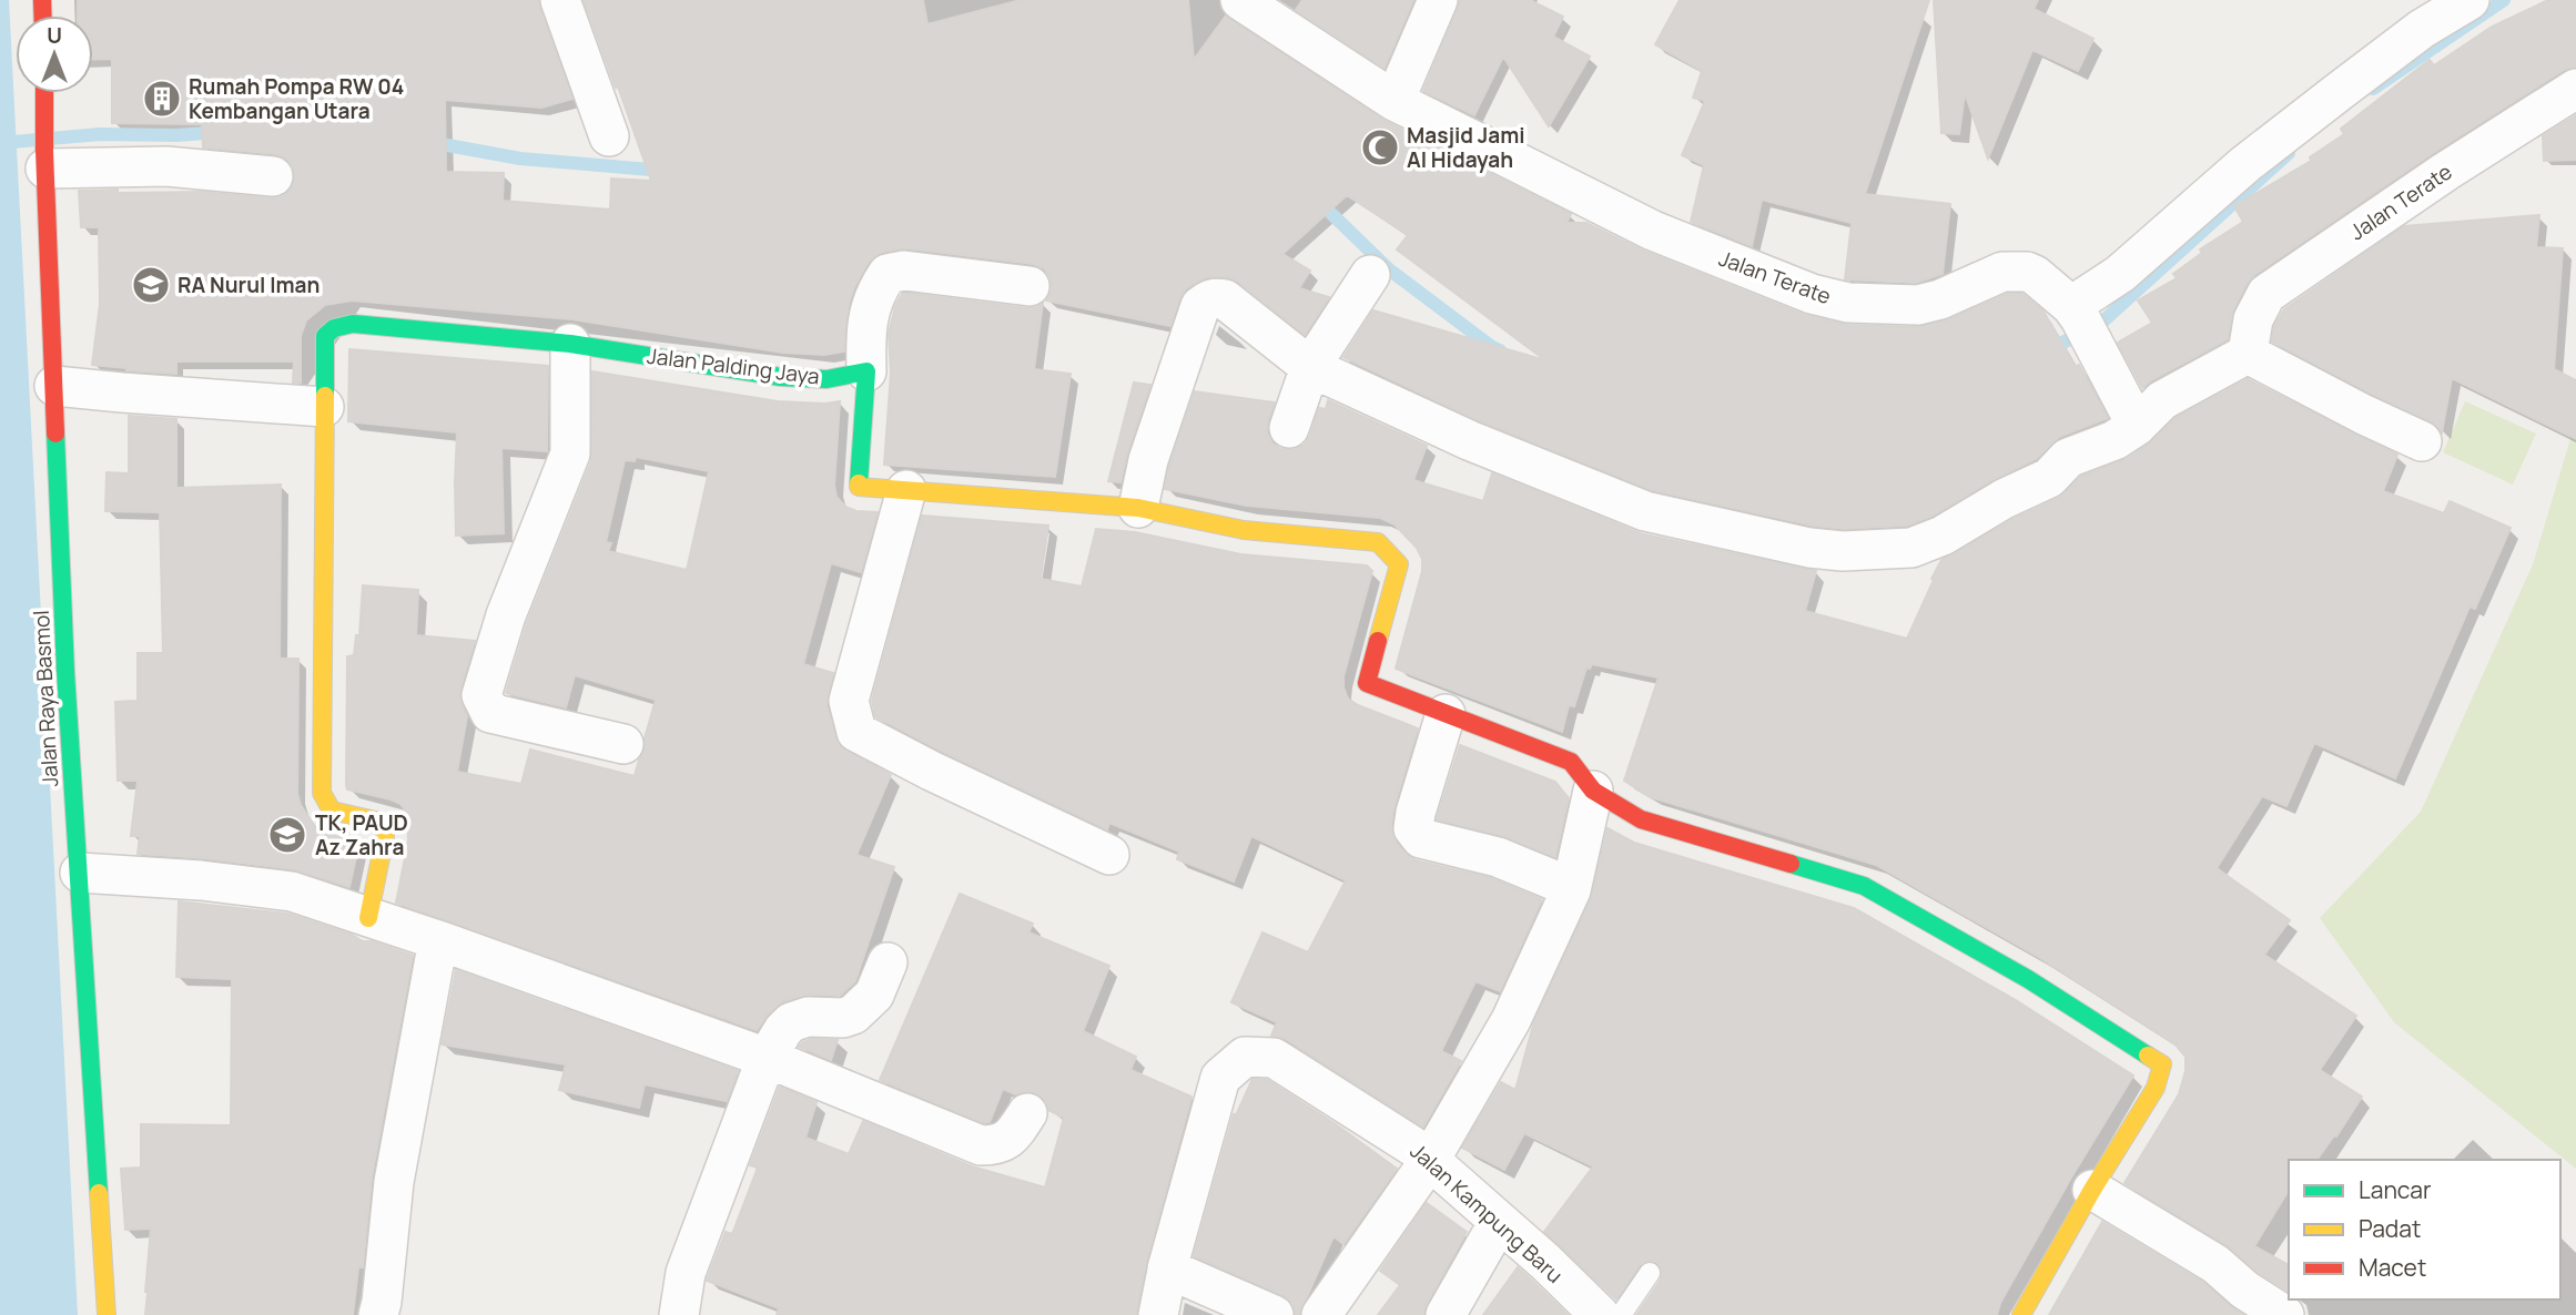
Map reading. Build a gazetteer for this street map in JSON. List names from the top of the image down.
{
  "streets": {
    "street": [
      "Jalan Terate",
      "Jalan Palding Jaya",
      "Jalan Raya Basmol",
      "Jalan Kampung Baru"
    ]
  },
  "places": {
    "building": ["Rumah Pompa RW 04 Kembangan Utara"],
    "mosque": ["Masjid Jami Al Hidayah"],
    "school or university": ["RA Nurul Iman", "TK, PAUD Az Zahra"]
  },
  "legend": ["Lancar", "Padat", "Macet"],
  "north": "top"
}
